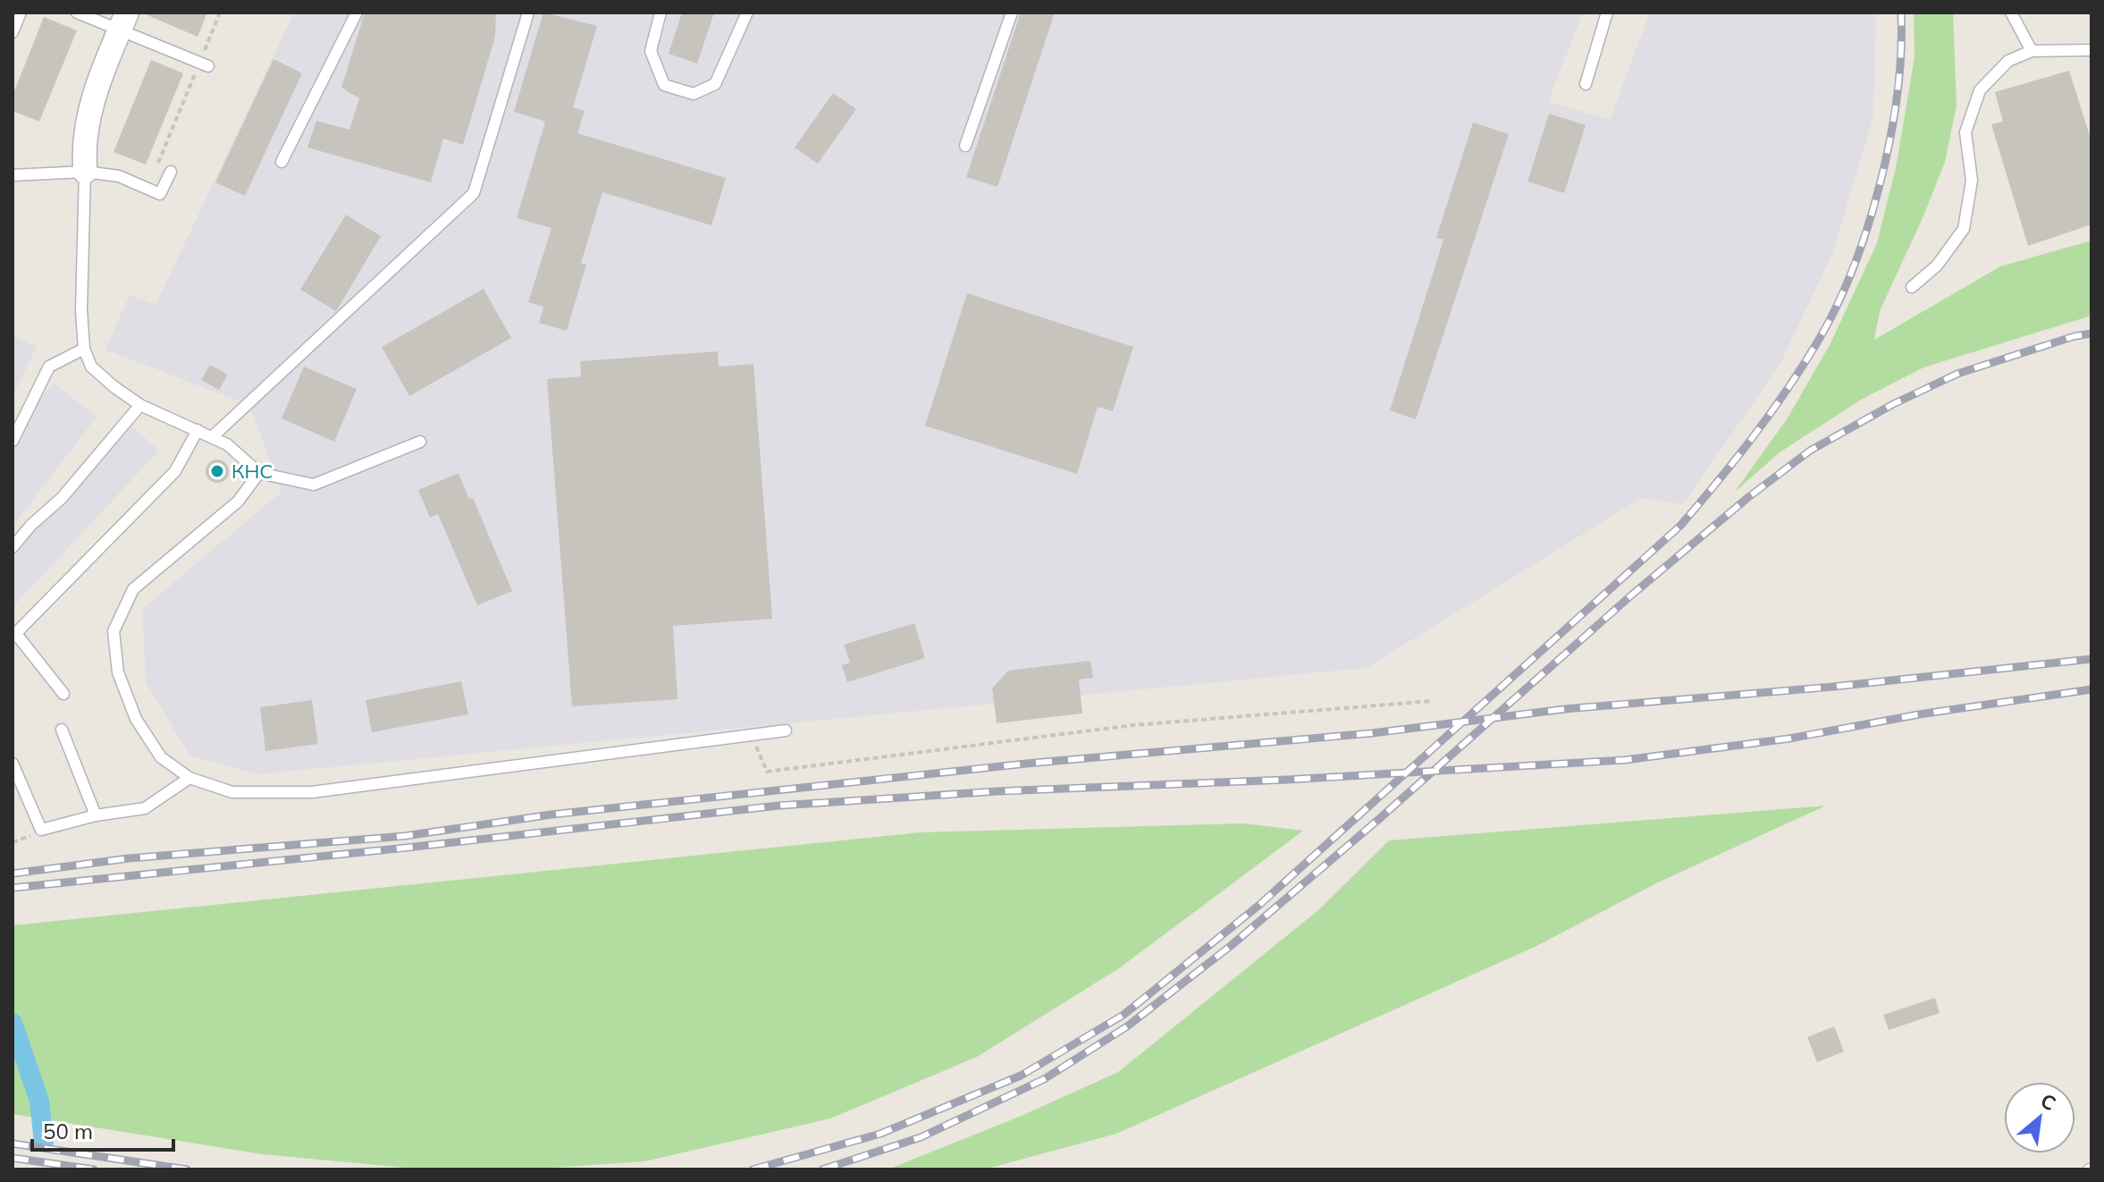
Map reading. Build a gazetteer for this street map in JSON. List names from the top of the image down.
{
  "places": ["КНС"],
  "scale_bar": "50 m",
  "north": "top right"
}
